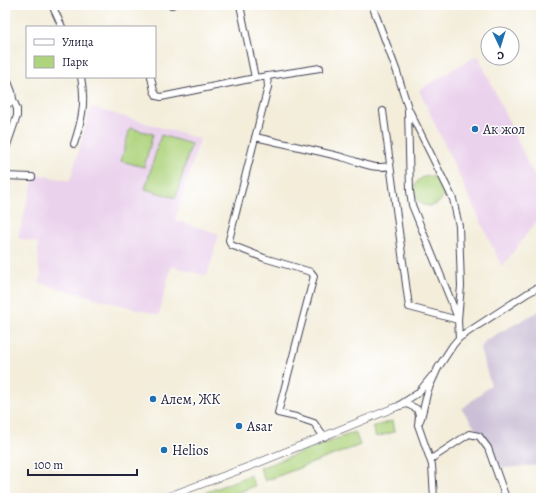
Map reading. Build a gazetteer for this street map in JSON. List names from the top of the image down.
{
  "places": [
    "Ак жол",
    "Алем, ЖК",
    "Asar",
    "Helios"
  ],
  "legend": ["Улица", "Парк"],
  "scale_bar": "100 m",
  "north": "bottom"
}
